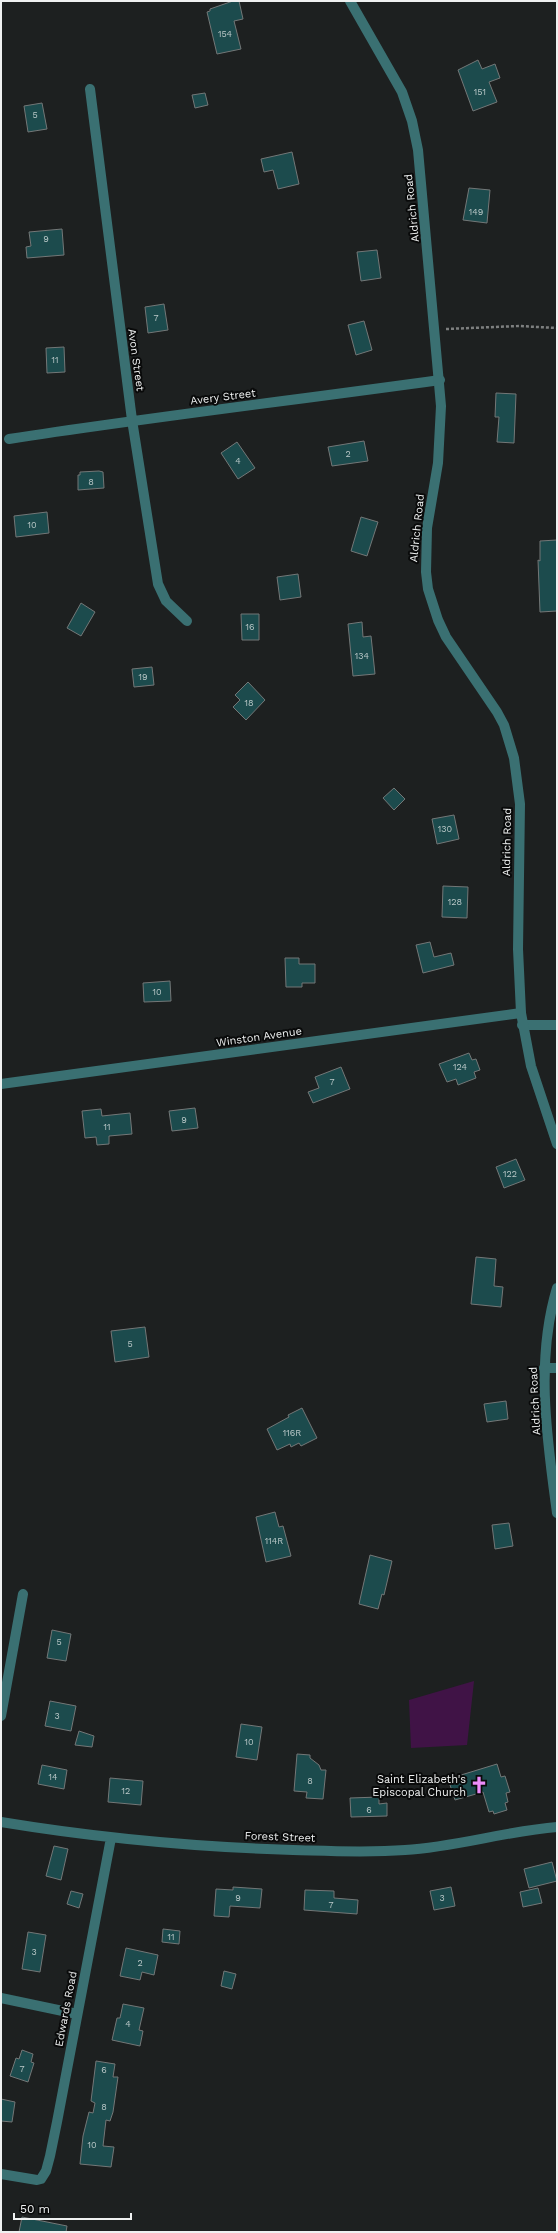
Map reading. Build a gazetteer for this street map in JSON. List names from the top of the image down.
{
  "streets": {
    "street": [
      "Aldrich Road",
      "Avon Street",
      "Avery Street",
      "Winston Avenue",
      "Forest Street",
      "Edwards Road"
    ]
  },
  "crossings": [
    ["Aldrich Road", "Avery Street"],
    ["Aldrich Road", "Winston Avenue"],
    ["Avon Street", "Avery Street"],
    ["Forest Street", "Edwards Road"]
  ],
  "places": {
    "church": ["Saint Elizabeth's Episcopal Church"]
  },
  "house_numbers": [
    "154",
    "151",
    "5",
    "149",
    "9",
    "7",
    "11",
    "2",
    "4",
    "8",
    "10",
    "16",
    "134",
    "19",
    "18",
    "130",
    "128",
    "10",
    "124",
    "7",
    "9",
    "11",
    "122",
    "5",
    "116R",
    "114R",
    "5",
    "3",
    "10",
    "14",
    "8",
    "12",
    "6",
    "9",
    "3",
    "7",
    "11",
    "3",
    "2",
    "4",
    "7",
    "6",
    "8",
    "10"
  ],
  "scale_bar": "50 m"
}
